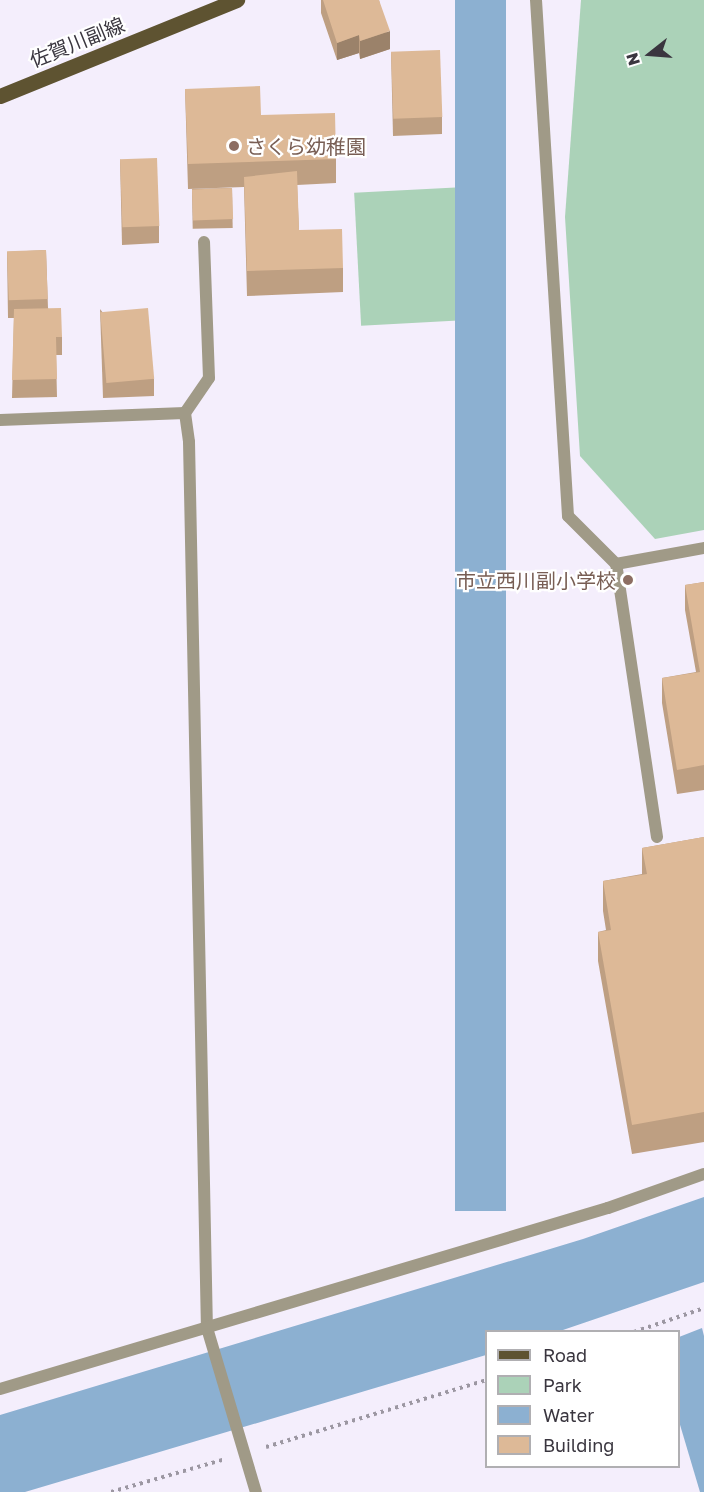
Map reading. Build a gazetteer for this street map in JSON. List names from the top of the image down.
{
  "streets": {
    "main road": ["佐賀川副線"]
  },
  "places": ["さくら幼稚園", "市立西川副小学校"],
  "legend": [
    "Road",
    "Park",
    "Water",
    "Building"
  ],
  "north": "left"
}
